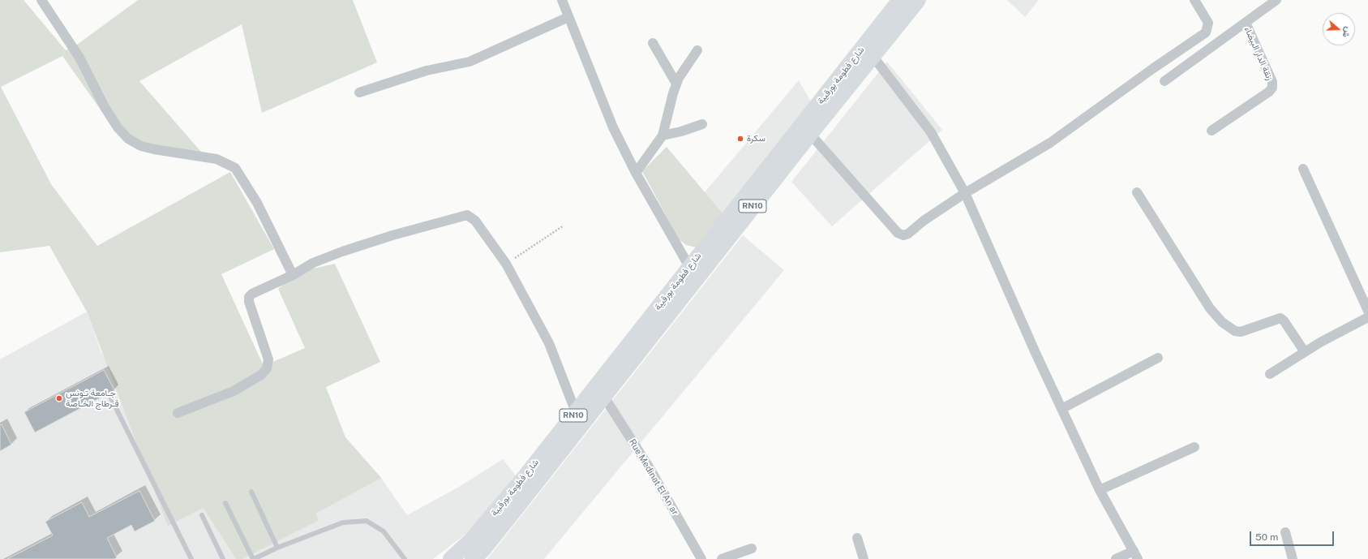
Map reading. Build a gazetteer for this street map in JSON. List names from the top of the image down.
{
  "streets": {
    "main road": ["شارع فطومة بورقيبة", "RN10"],
    "street": ["زنقة الدار البيضاء", "Rue Medinat El An ar"]
  },
  "crossings": [
    ["شارع فطومة بورقيبة", "Rue Medinat El An ar"]
  ],
  "places": ["سكرة", "جـامعة تـونس قـرطاج الخـاصة"],
  "scale_bar": "50 m",
  "north": "right"
}
